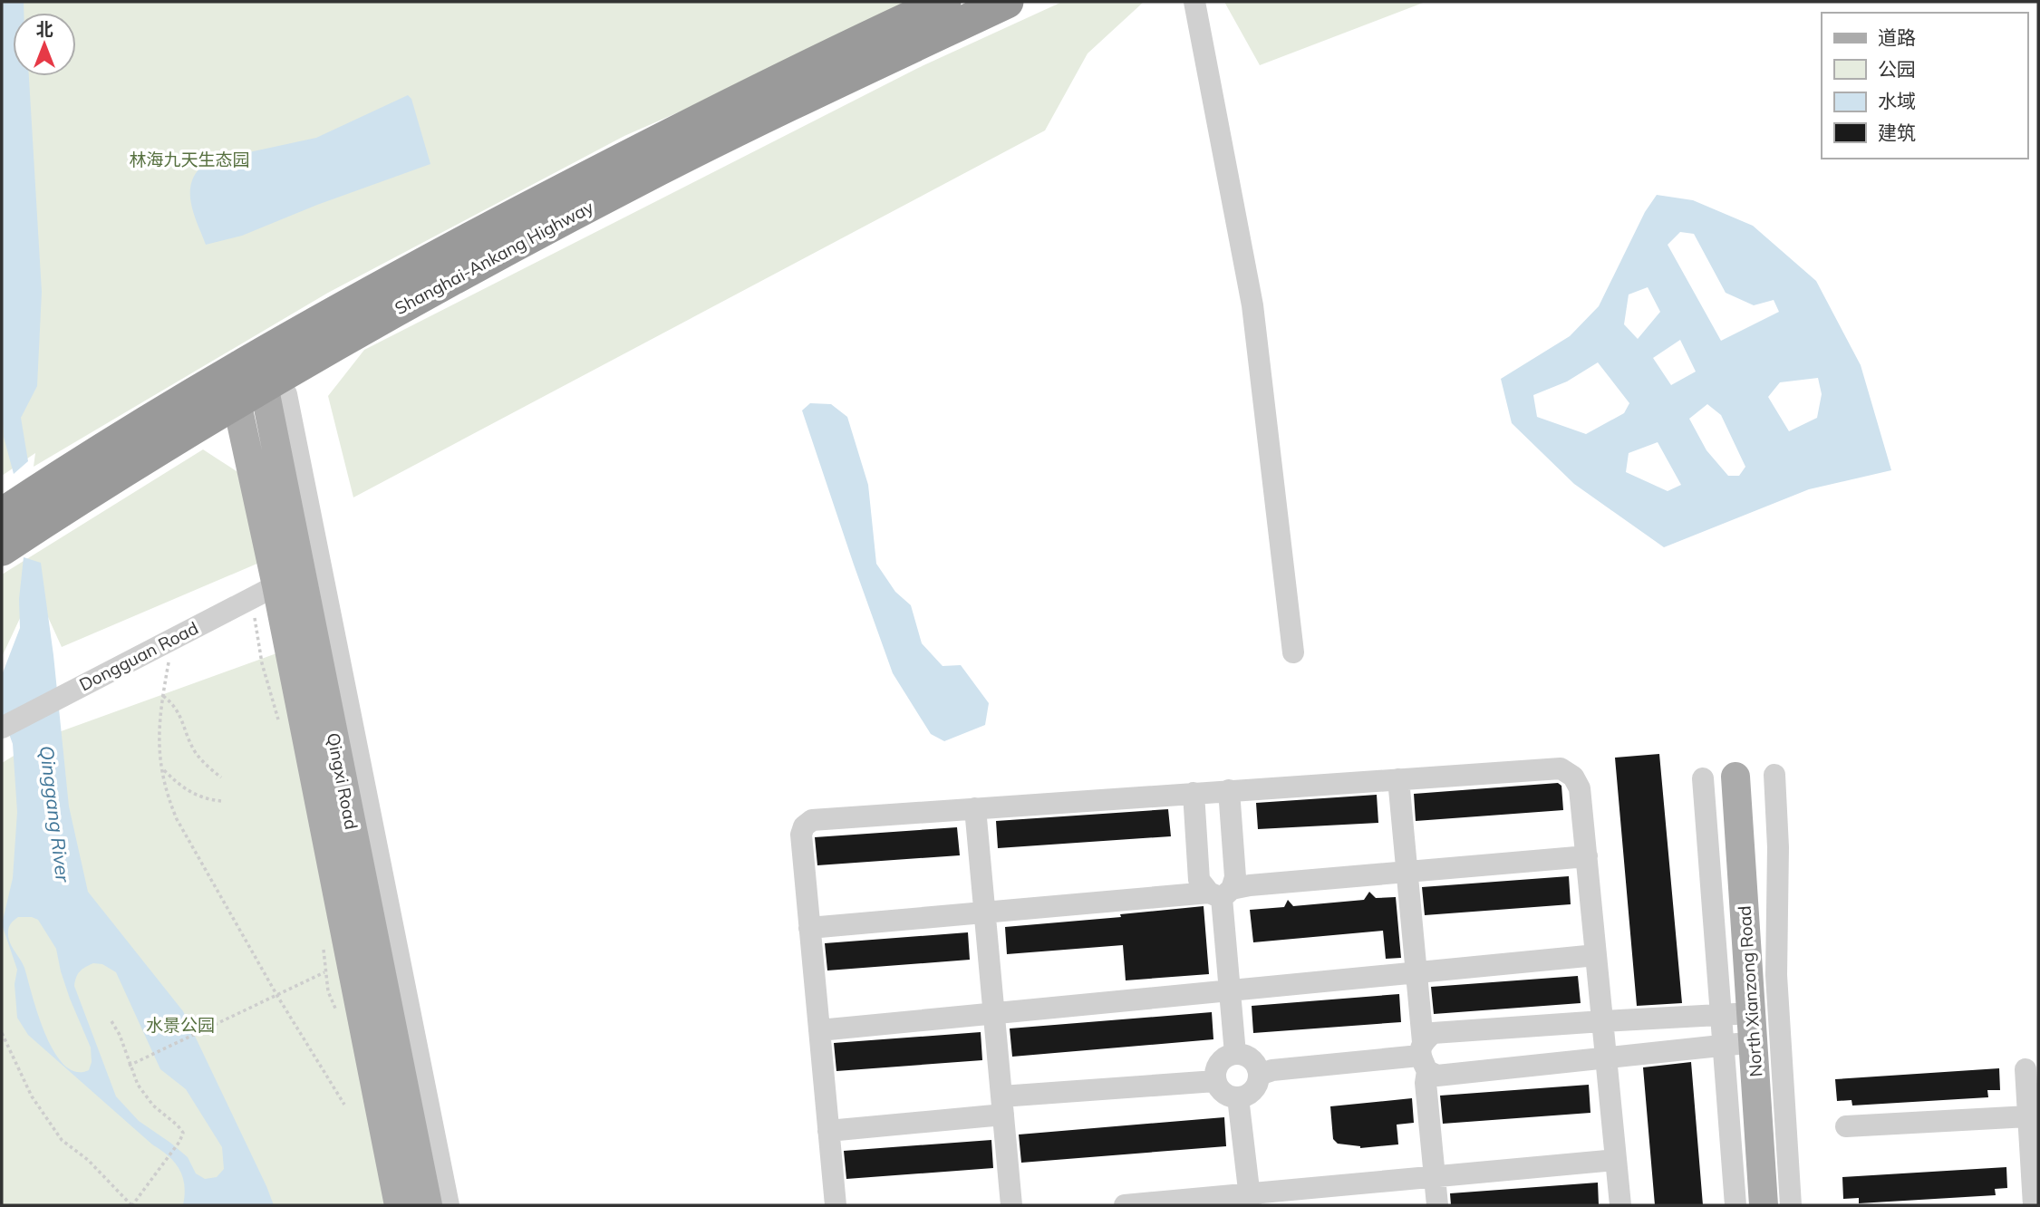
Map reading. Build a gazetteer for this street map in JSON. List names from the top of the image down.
{
  "streets": {
    "highway": ["Shanghai-Ankang Highway"],
    "main road": ["Qingxi Road", "North Xianzong Road"],
    "street": ["Dongguan Road"]
  },
  "crossings": [
    ["Shanghai-Ankang Highway", "Qingxi Road"],
    ["Dongguan Road", "Qingxi Road"]
  ],
  "water": ["Qinggang River"],
  "parks": ["林海九天生态园", "水景公园"],
  "legend": [
    "道路",
    "公园",
    "水域",
    "建筑"
  ],
  "north": "top"
}
